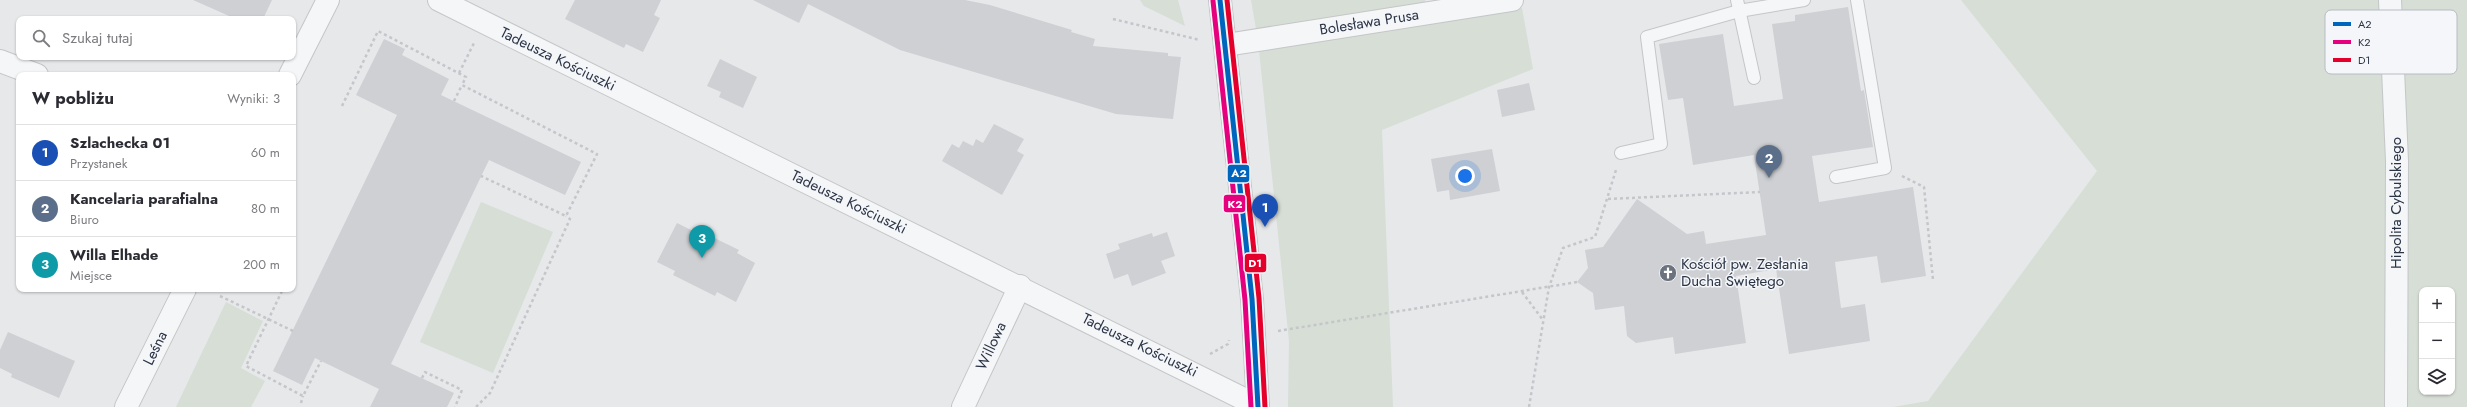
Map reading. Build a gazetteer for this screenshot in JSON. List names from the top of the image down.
{
  "streets": {
    "street": [
      "Bolesława Prusa",
      "Tadeusza Kościuszki",
      "Hipolita Cybulskiego",
      "Willowa",
      "Leśna"
    ]
  },
  "crossings": [
    ["Tadeusza Kościuszki", "Willowa"]
  ],
  "places": {
    "church": ["Kościół pw. Zesłania Ducha Świętego"]
  },
  "lines": ["transit line A2", "transit line D1", "transit line K2"],
  "legend": ["A2", "K2", "D1"],
  "page": {
    "search": "Szukaj tutaj",
    "heading": ["W pobliżu", "Wyniki: 3"],
    "list": [
      {
        "mark": "1",
        "name": "Szlachecka 01",
        "note": "Przystanek",
        "value": "60 m"
      },
      {
        "mark": "2",
        "name": "Kancelaria parafialna",
        "note": "Biuro",
        "value": "80 m"
      },
      {
        "mark": "3",
        "name": "Willa Elhade",
        "note": "Miejsce",
        "value": "200 m"
      }
    ],
    "pins": ["2", "1", "3"],
    "map_buttons": ["+", "−"]
  }
}
